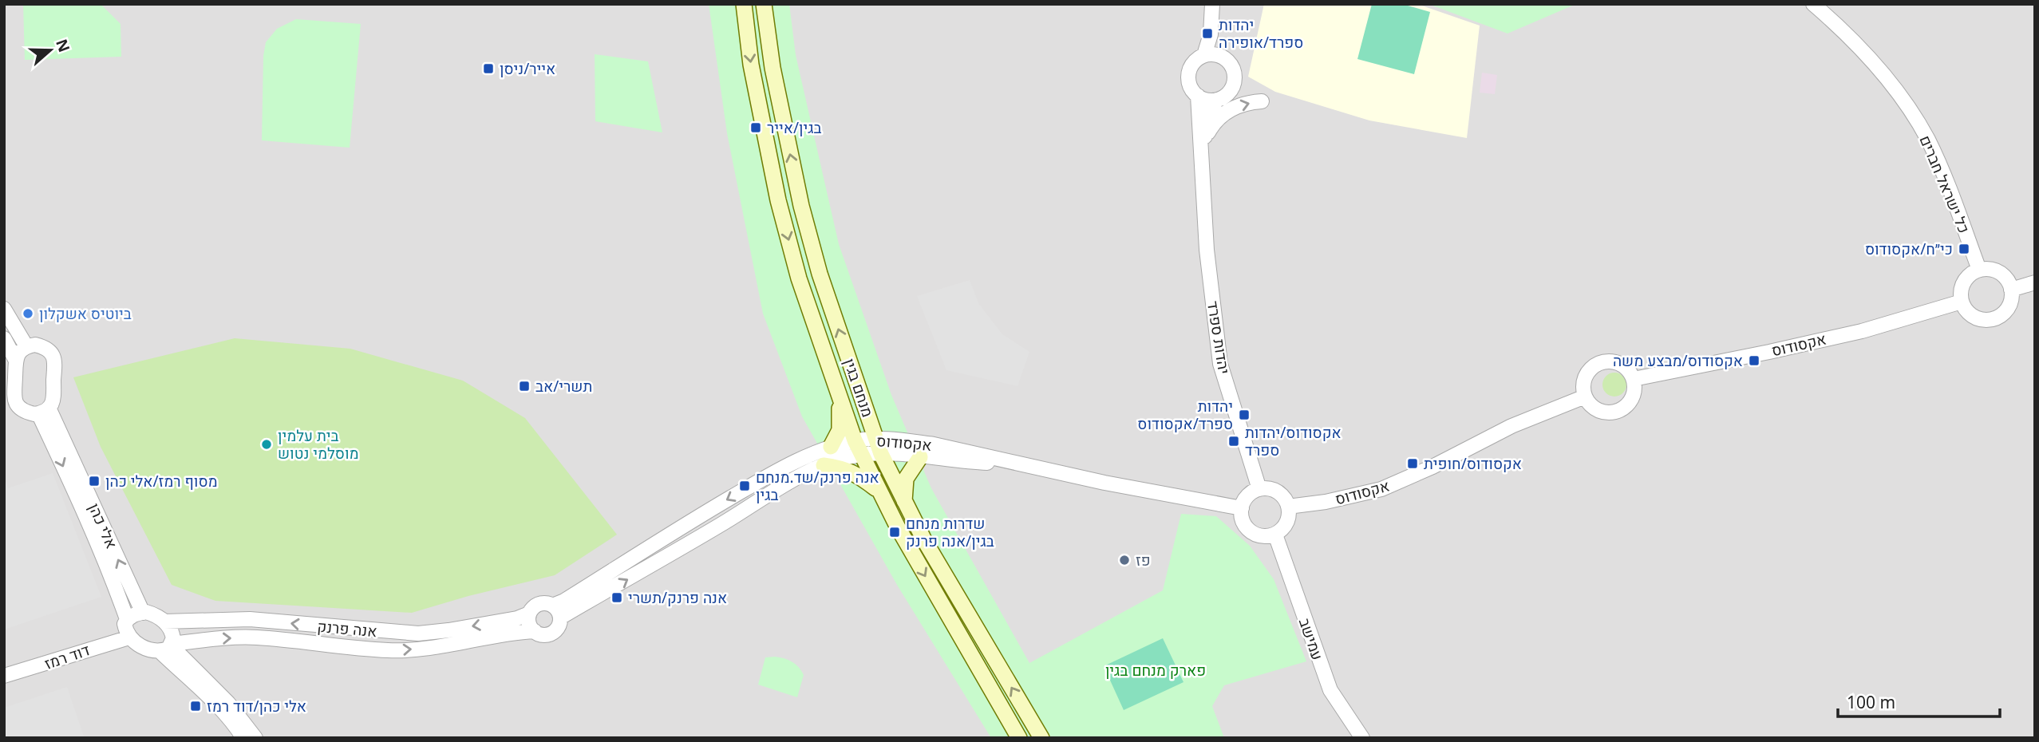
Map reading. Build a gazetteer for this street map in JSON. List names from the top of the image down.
{
  "streets": {
    "main road": ["מנחם בגין"],
    "street": [
      "כל ישראל חברים",
      "יהדות ספרד",
      "אקסודוס",
      "אלי כהן",
      "אנה פרנק",
      "עמישב",
      "דוד רמז"
    ]
  },
  "crossings": [
    ["כל ישראל חברים", "אקסודוס"],
    ["יהדות ספרד", "אקסודוס"],
    ["יהדות ספרד", "עמישב"],
    ["אקסודוס", "מנחם בגין"],
    ["אקסודוס", "עמישב"],
    ["אלי כהן", "אנה פרנק"],
    ["אלי כהן", "דוד רמז"],
    ["אנה פרנק", "דוד רמז"]
  ],
  "parks": ["פארק מנחם בגין"],
  "places": {
    "transit": [
      "יהדות ספרד/אופירה",
      "אייר/ניסן",
      "בגין/אייר",
      "כי״ח/אקסודוס",
      "אקסודוס/מבצע משה",
      "תשרי/אב",
      "יהדות ספרד/אקסודוס",
      "אקסודוס/יהדות ספרד",
      "אקסודוס/חופית",
      "מסוף רמז/אלי כהן",
      "אנה פרנק/שד.מנחם בגין",
      "שדרות מנחם בגין/אנה פרנק",
      "אנה פרנק/תשרי",
      "אלי כהן/דוד רמז"
    ],
    "other": ["ביוטיס אשקלון", "בית עלמין מוסלמי נטוש", "פז"]
  },
  "scale_bar": "100 m",
  "north": "right"
}
